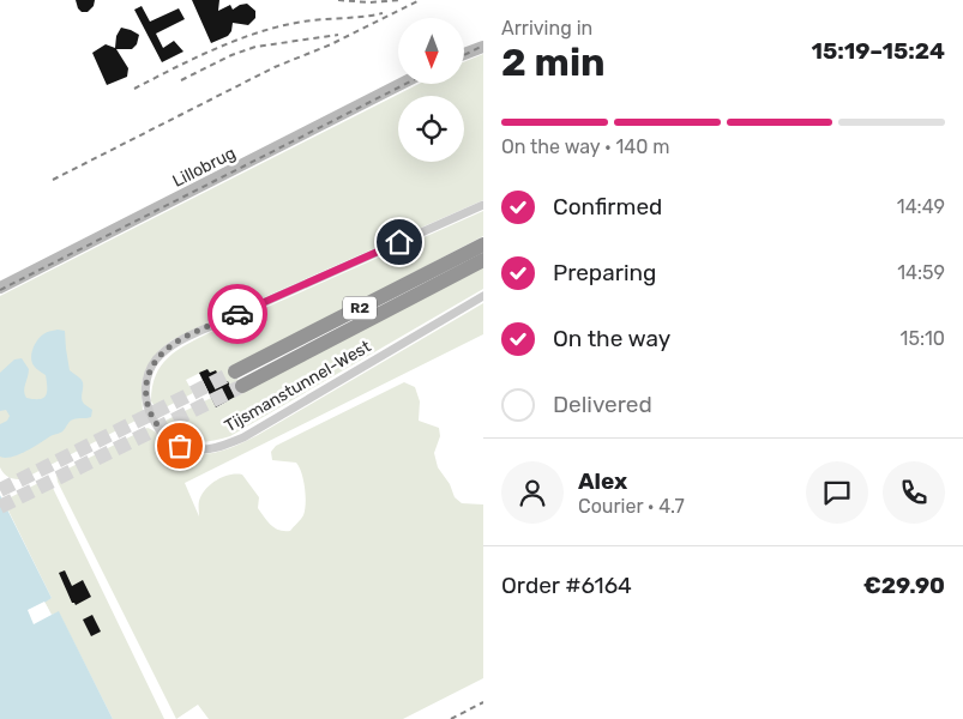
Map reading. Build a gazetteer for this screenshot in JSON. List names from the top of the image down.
{
  "streets": {
    "highway": ["R2"],
    "street": ["Lillobrug", "Tijsmanstunnel-West"]
  },
  "north": "bottom",
  "page": {
    "heading": ["2 min", "Arriving in", "15:19–15:24"],
    "panel": [
      "Alex",
      "Courier · 4.7",
      "Order #6164",
      "€29.90"
    ],
    "bar": "On the way · 140 m",
    "list": [
      ["Confirmed", "14:49"],
      ["Preparing", "14:59"],
      ["On the way", "15:10"],
      "Delivered"
    ]
  }
}
